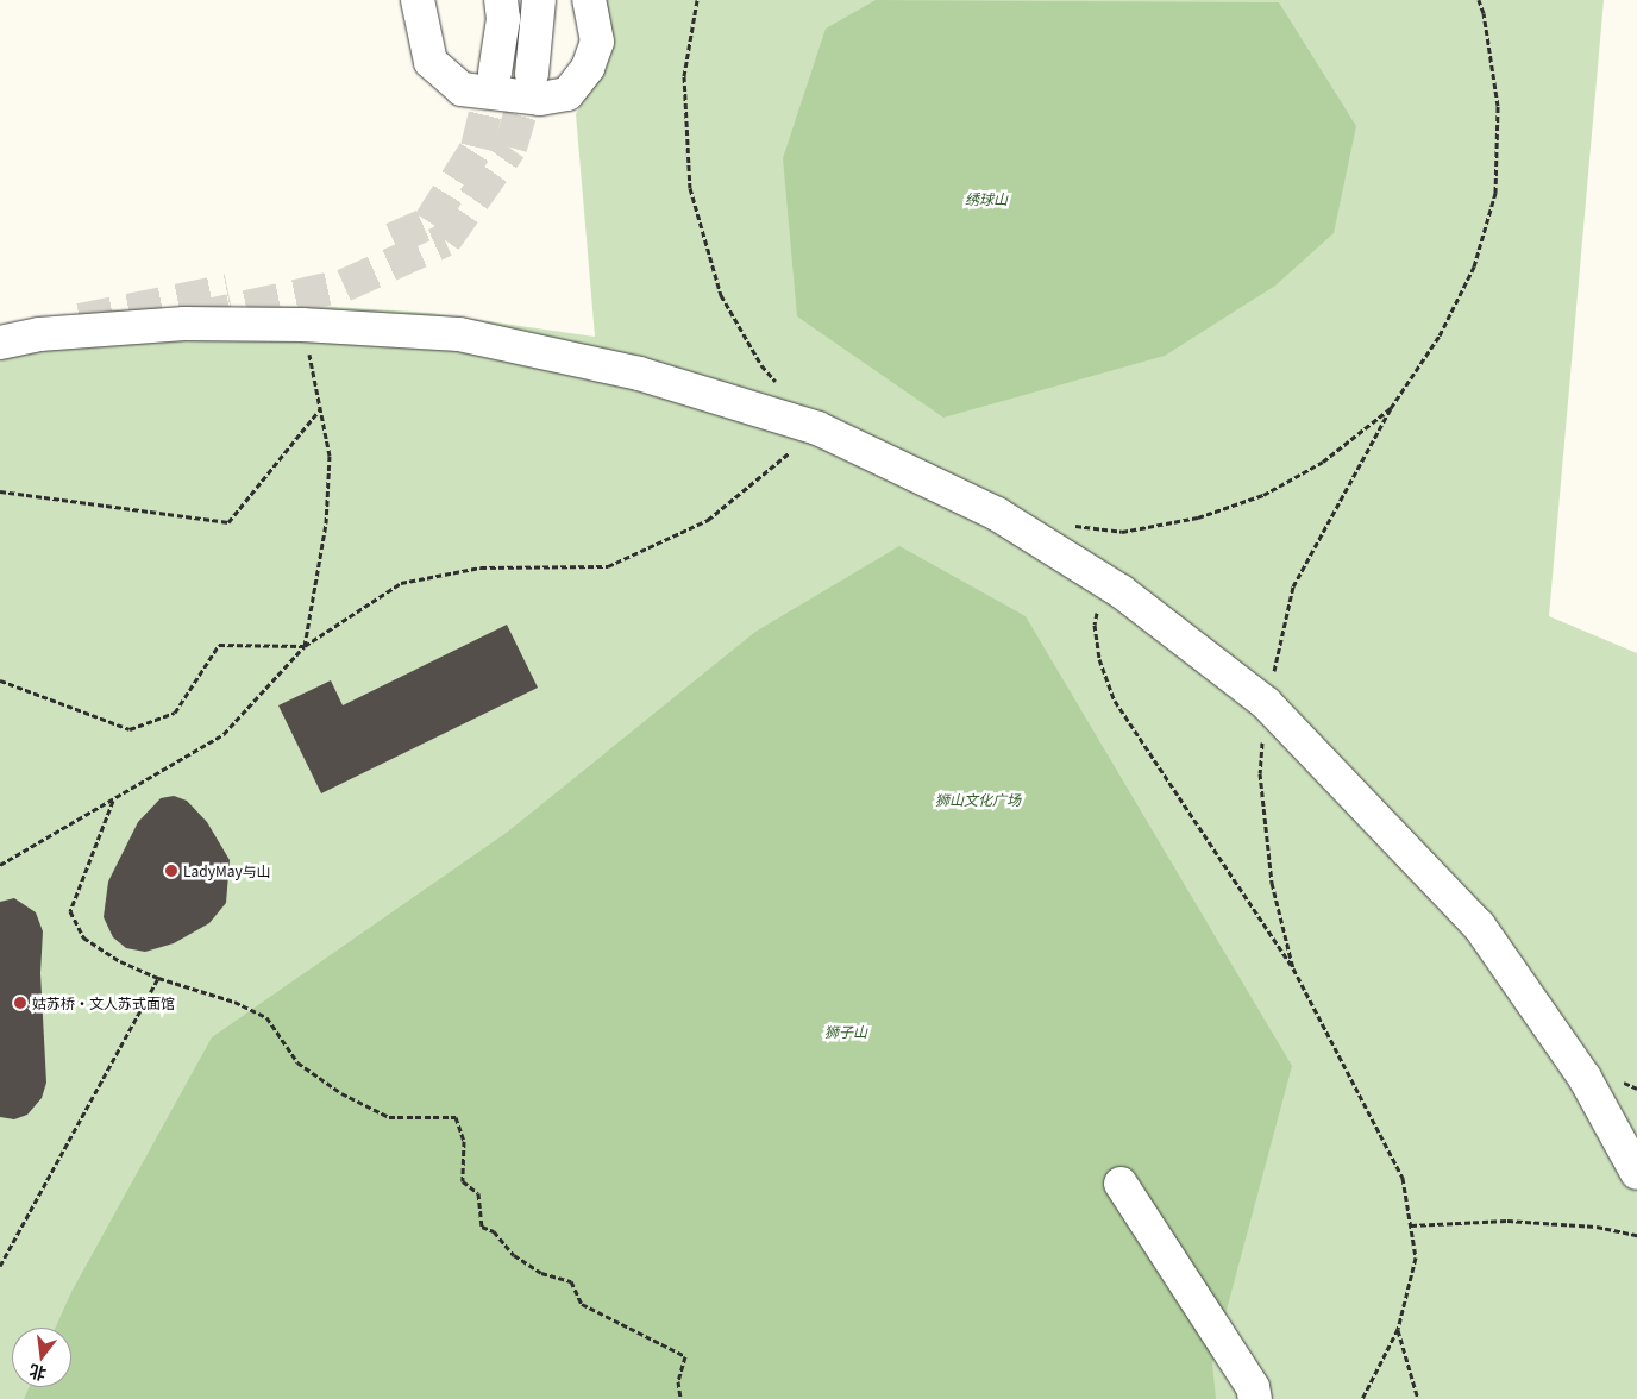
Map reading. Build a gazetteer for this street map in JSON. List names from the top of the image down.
{
  "parks": ["绣球山", "狮山文化广场", "狮子山"],
  "places": ["LadyMay与山", "姑苏桥·文人苏式面馆"],
  "north": "bottom"
}
